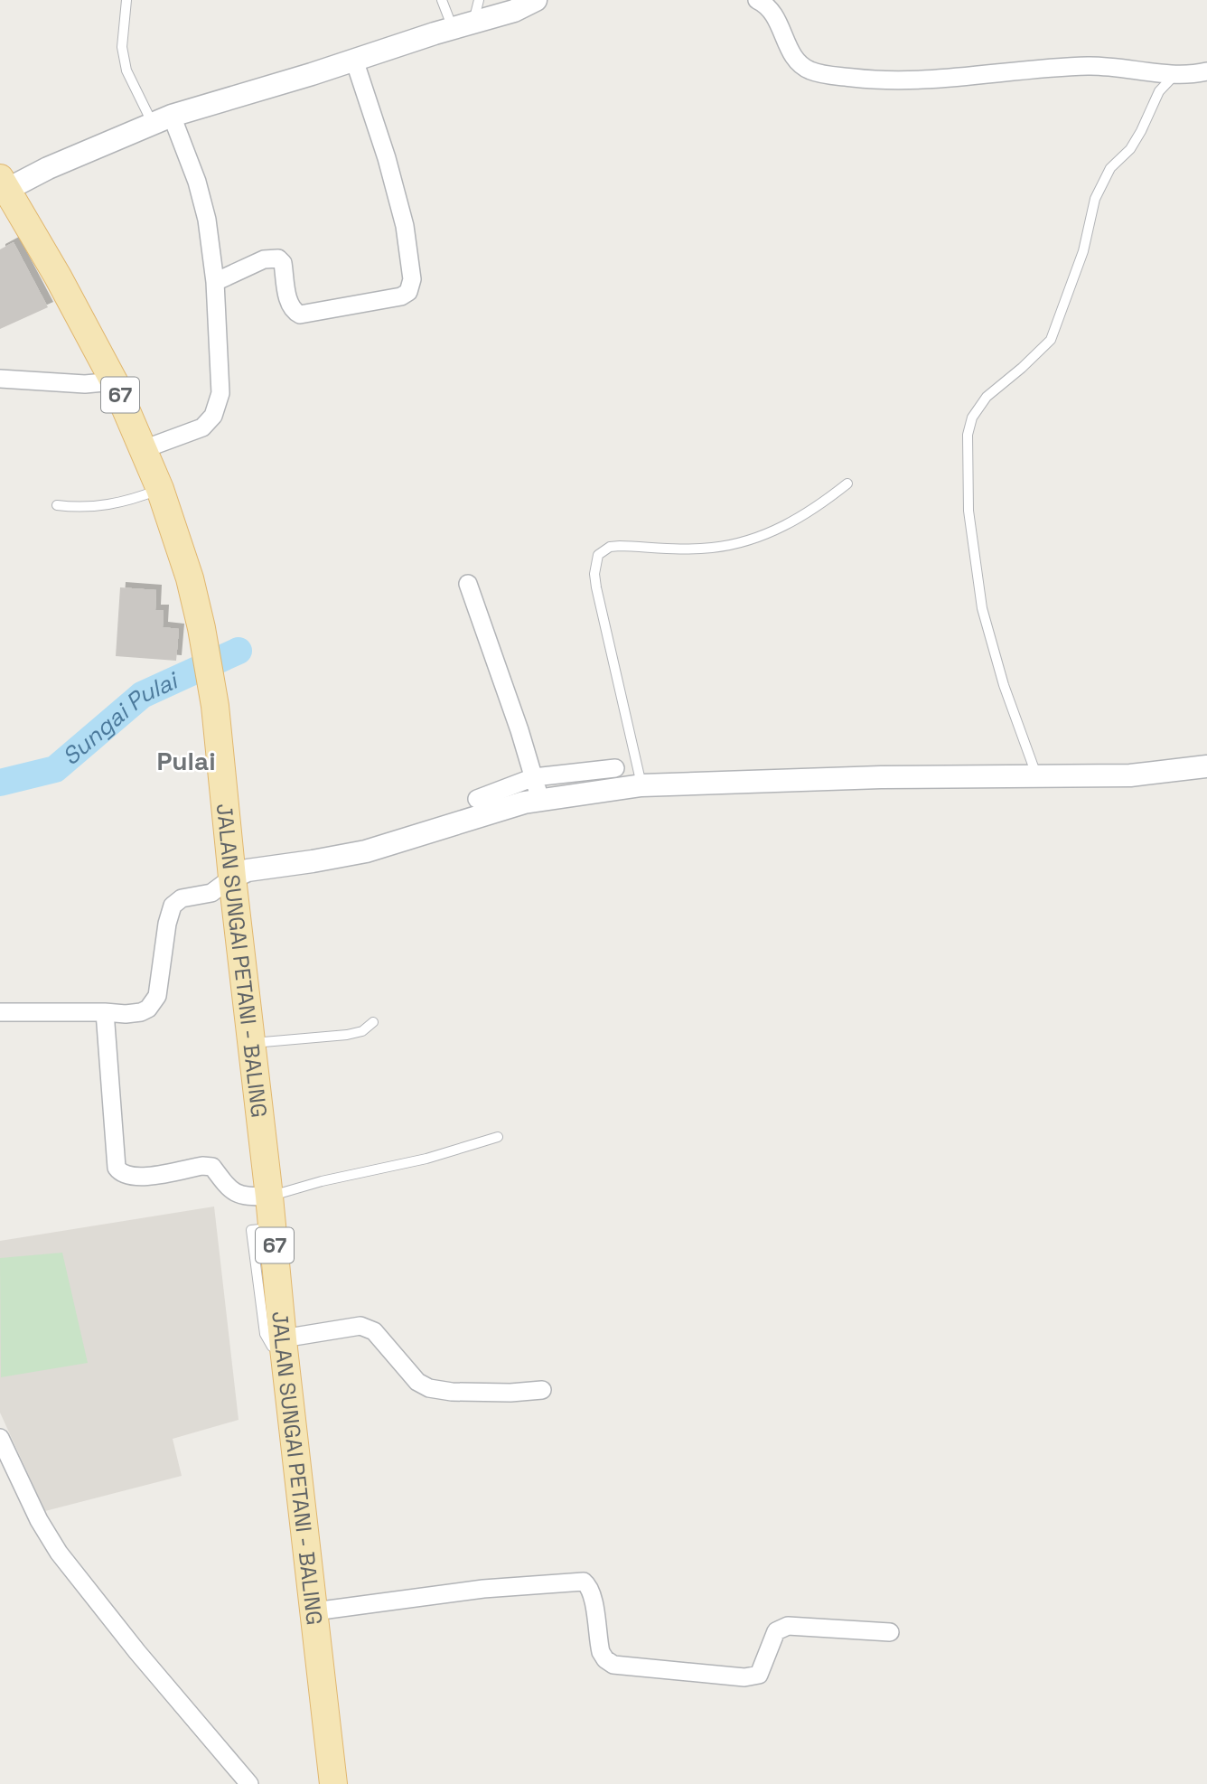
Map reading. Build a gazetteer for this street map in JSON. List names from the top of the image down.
{
  "streets": {
    "main road": ["67", "JALAN SUNGAI PETANI - BALING"]
  },
  "districts": ["Pulai"],
  "water": ["Sungai Pulai"]
}
